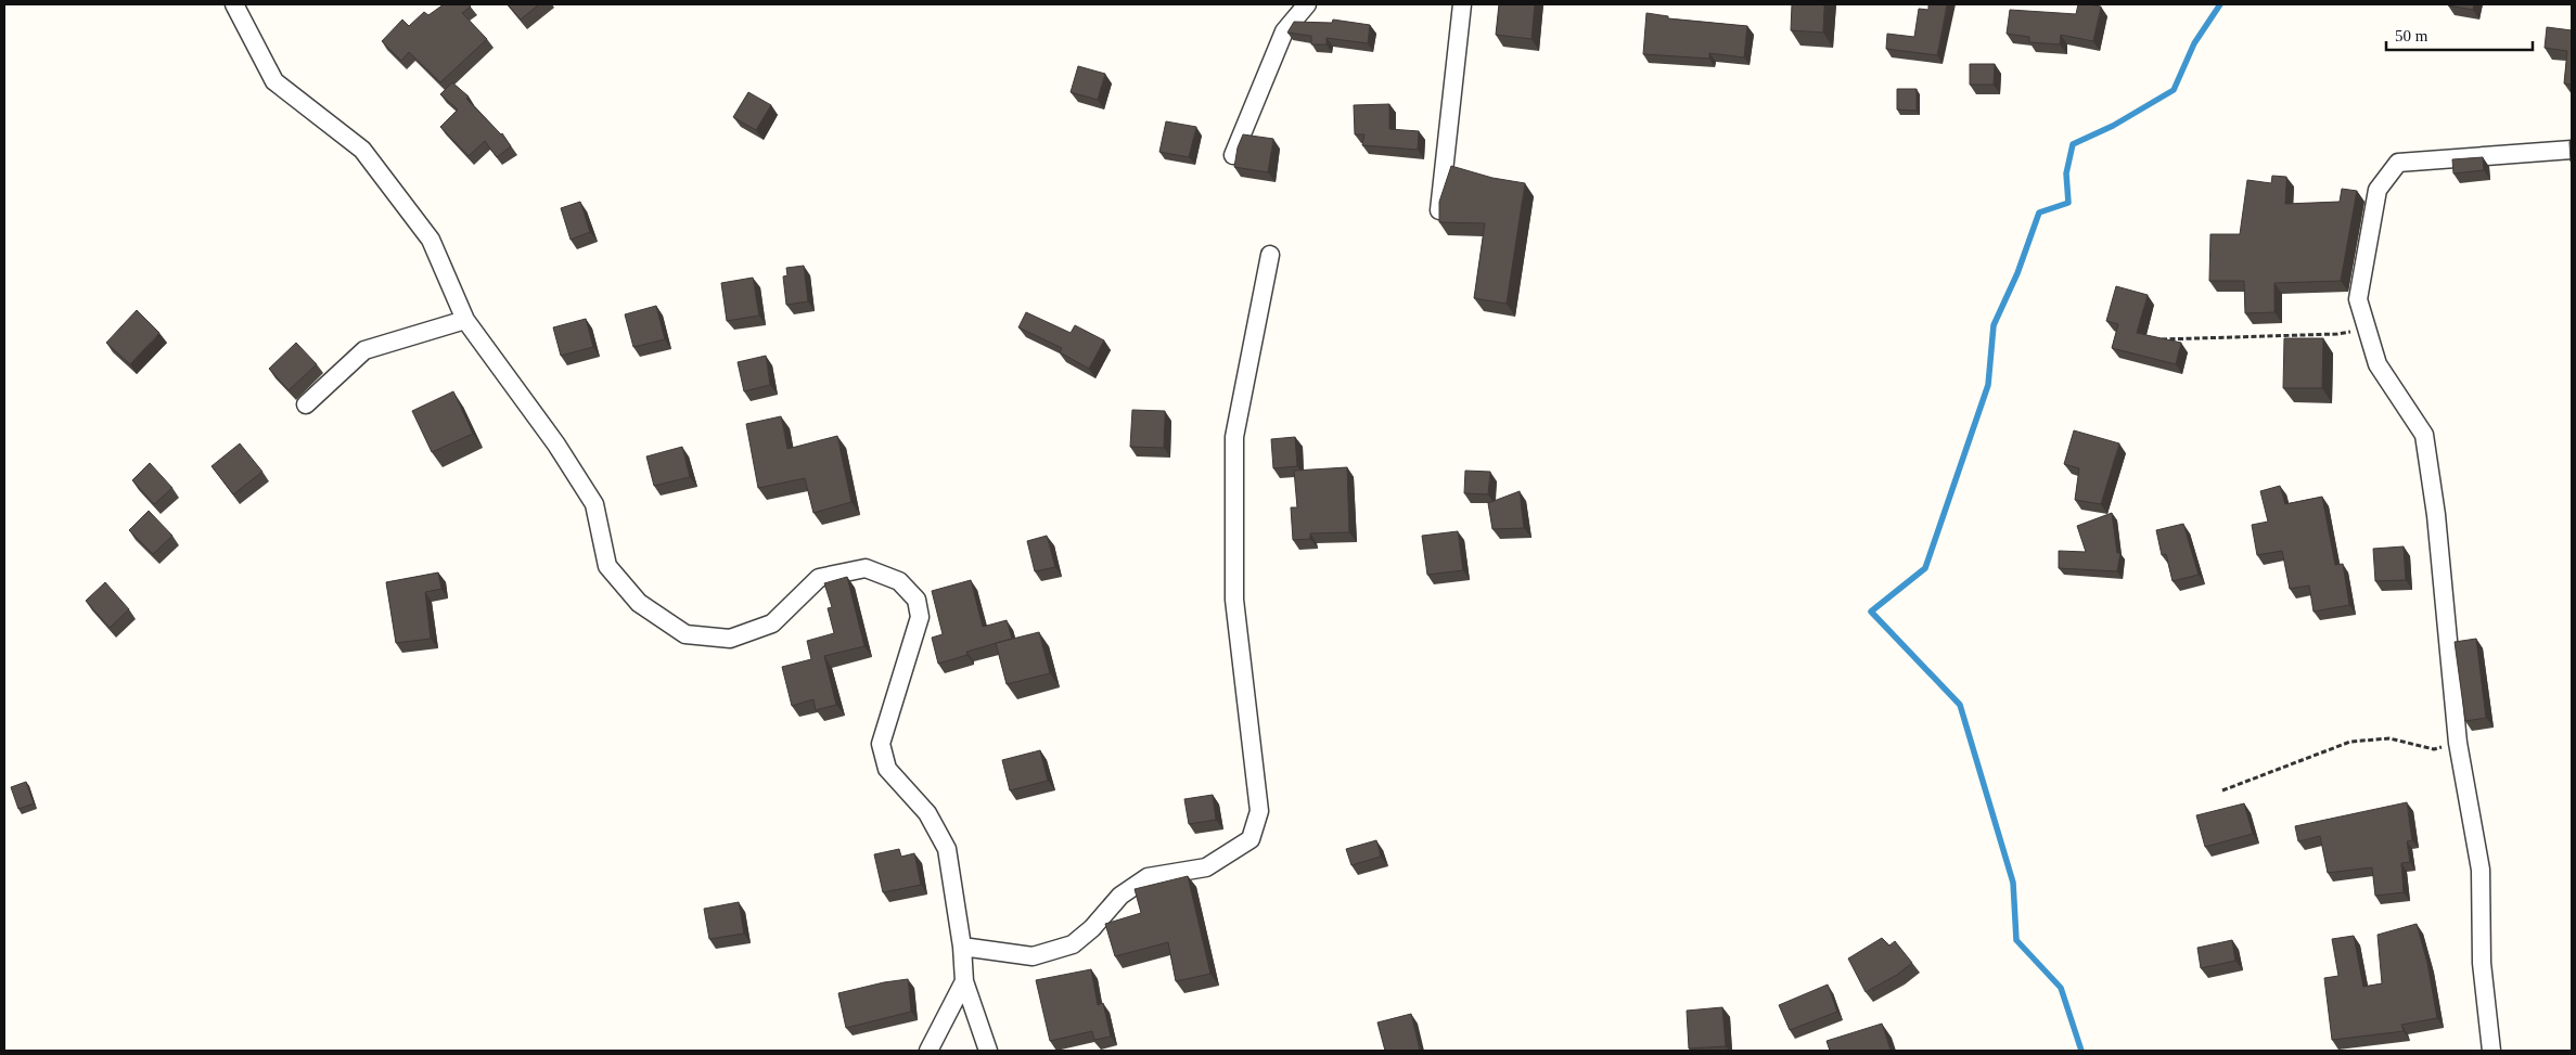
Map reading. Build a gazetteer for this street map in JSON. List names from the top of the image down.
{
  "scale_bar": "50 m"
}
